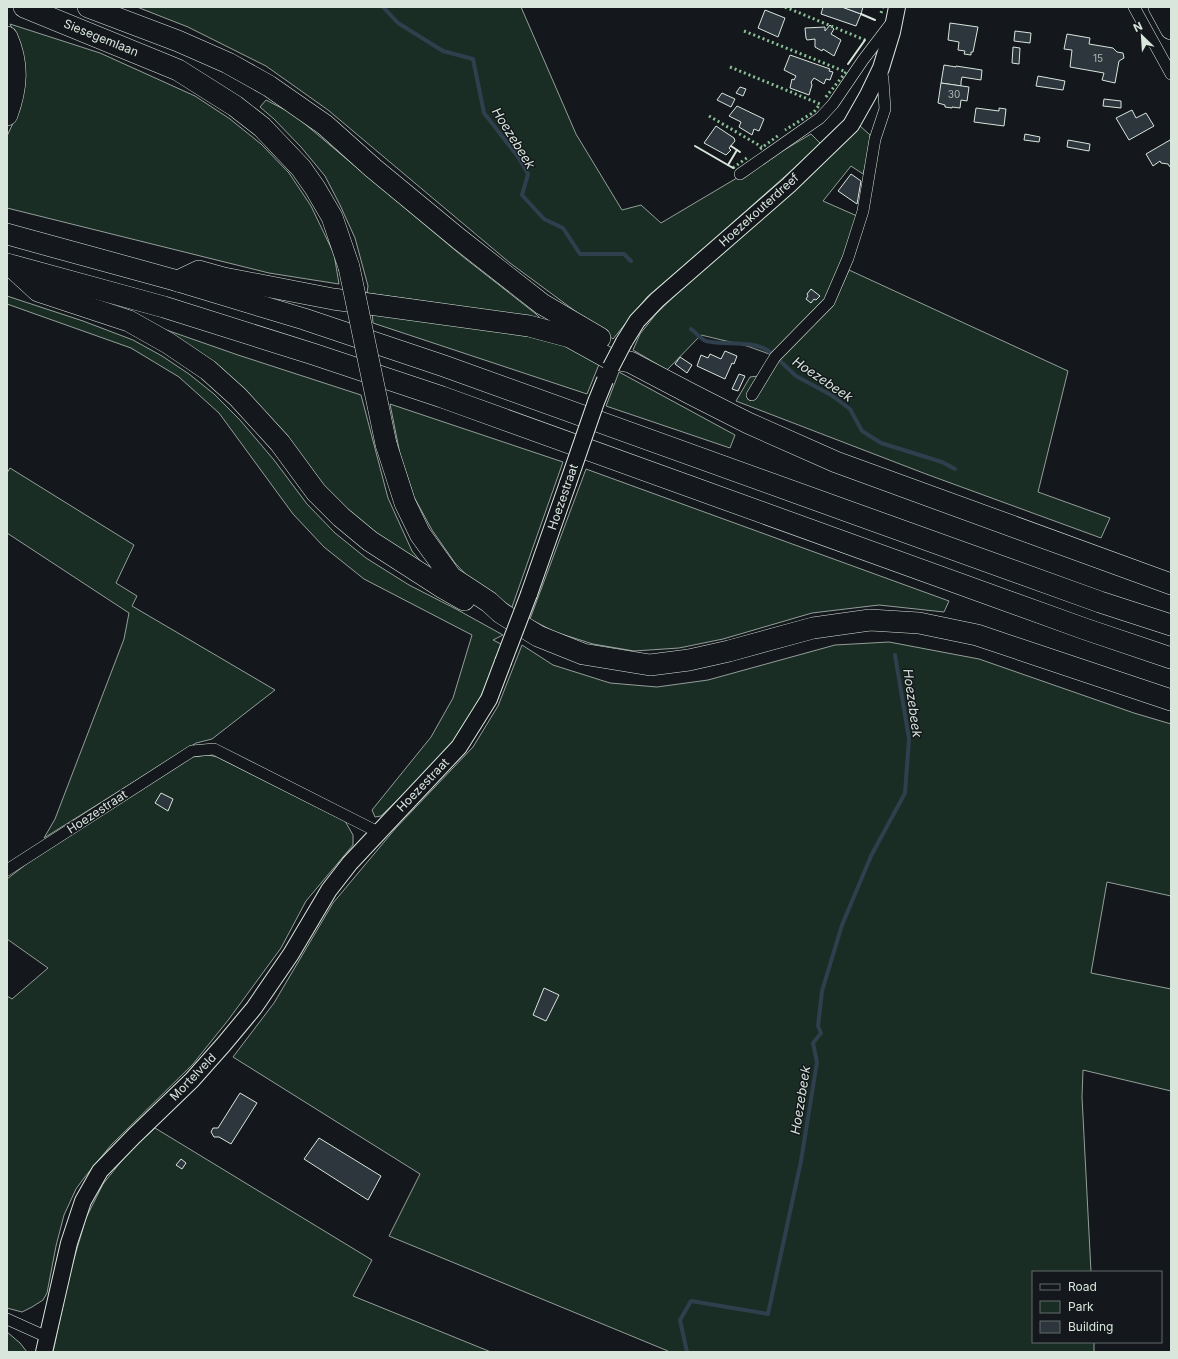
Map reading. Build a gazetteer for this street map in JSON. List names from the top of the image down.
{
  "streets": {
    "highway": ["Siesegemlaan"],
    "street": ["Hoezekouterdreef", "Hoezestraat", "Mortelveld"]
  },
  "crossings": [
    ["Siesegemlaan", "Hoezestraat"],
    ["Hoezekouterdreef", "Hoezestraat"],
    ["Hoezestraat", "Mortelveld"]
  ],
  "water": ["Hoezebeek"],
  "house_numbers": ["15", "30"],
  "legend": ["Road", "Park", "Building"],
  "north": "top left"
}
